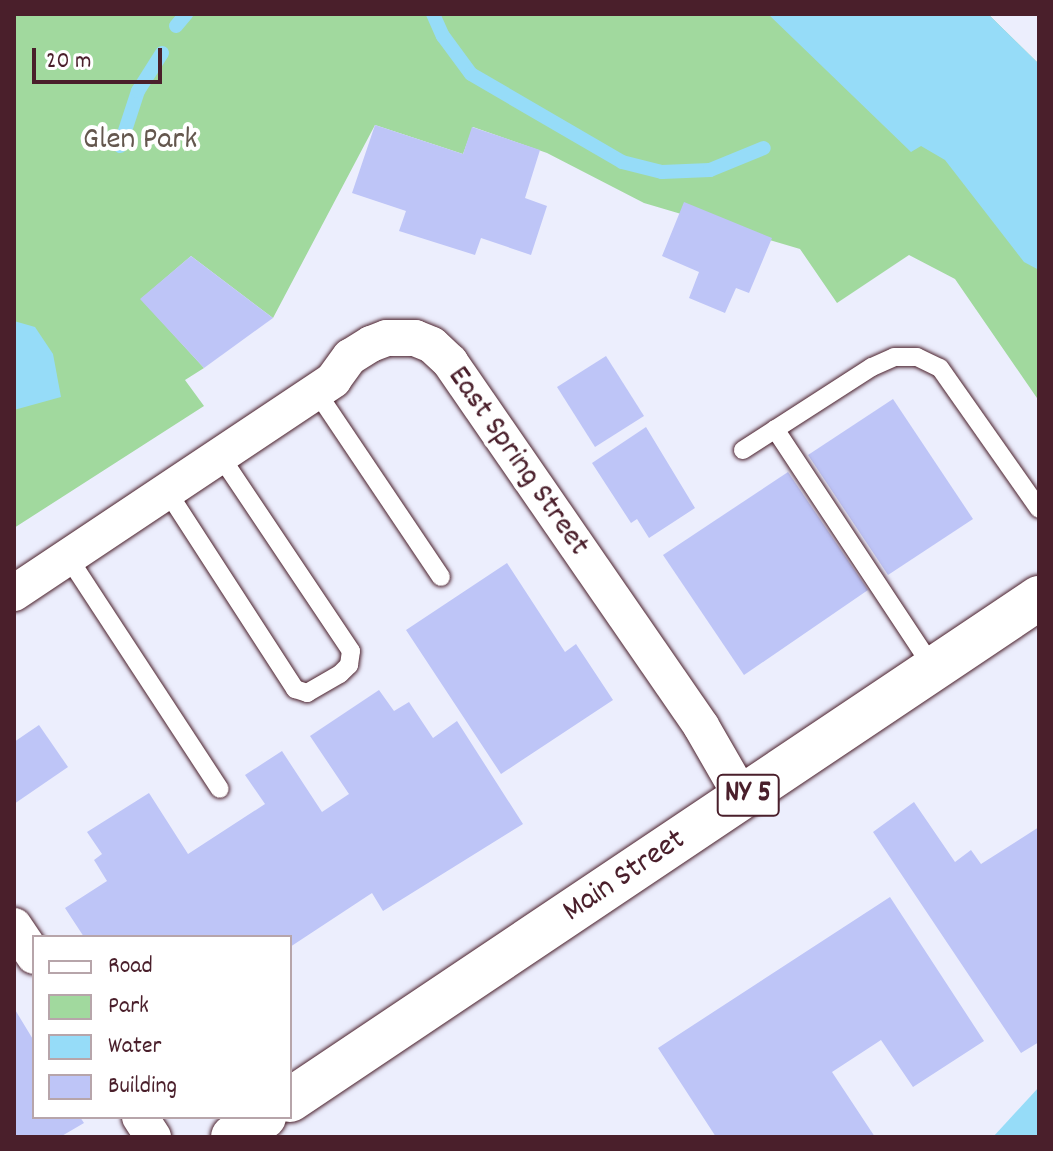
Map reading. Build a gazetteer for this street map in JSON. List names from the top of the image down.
{
  "streets": {
    "main road": ["NY 5", "Main Street"],
    "street": ["East Spring Street"]
  },
  "crossings": [
    ["East Spring Street", "Main Street"]
  ],
  "parks": ["Glen Park"],
  "legend": [
    "Road",
    "Park",
    "Water",
    "Building"
  ],
  "scale_bar": "20 m"
}
